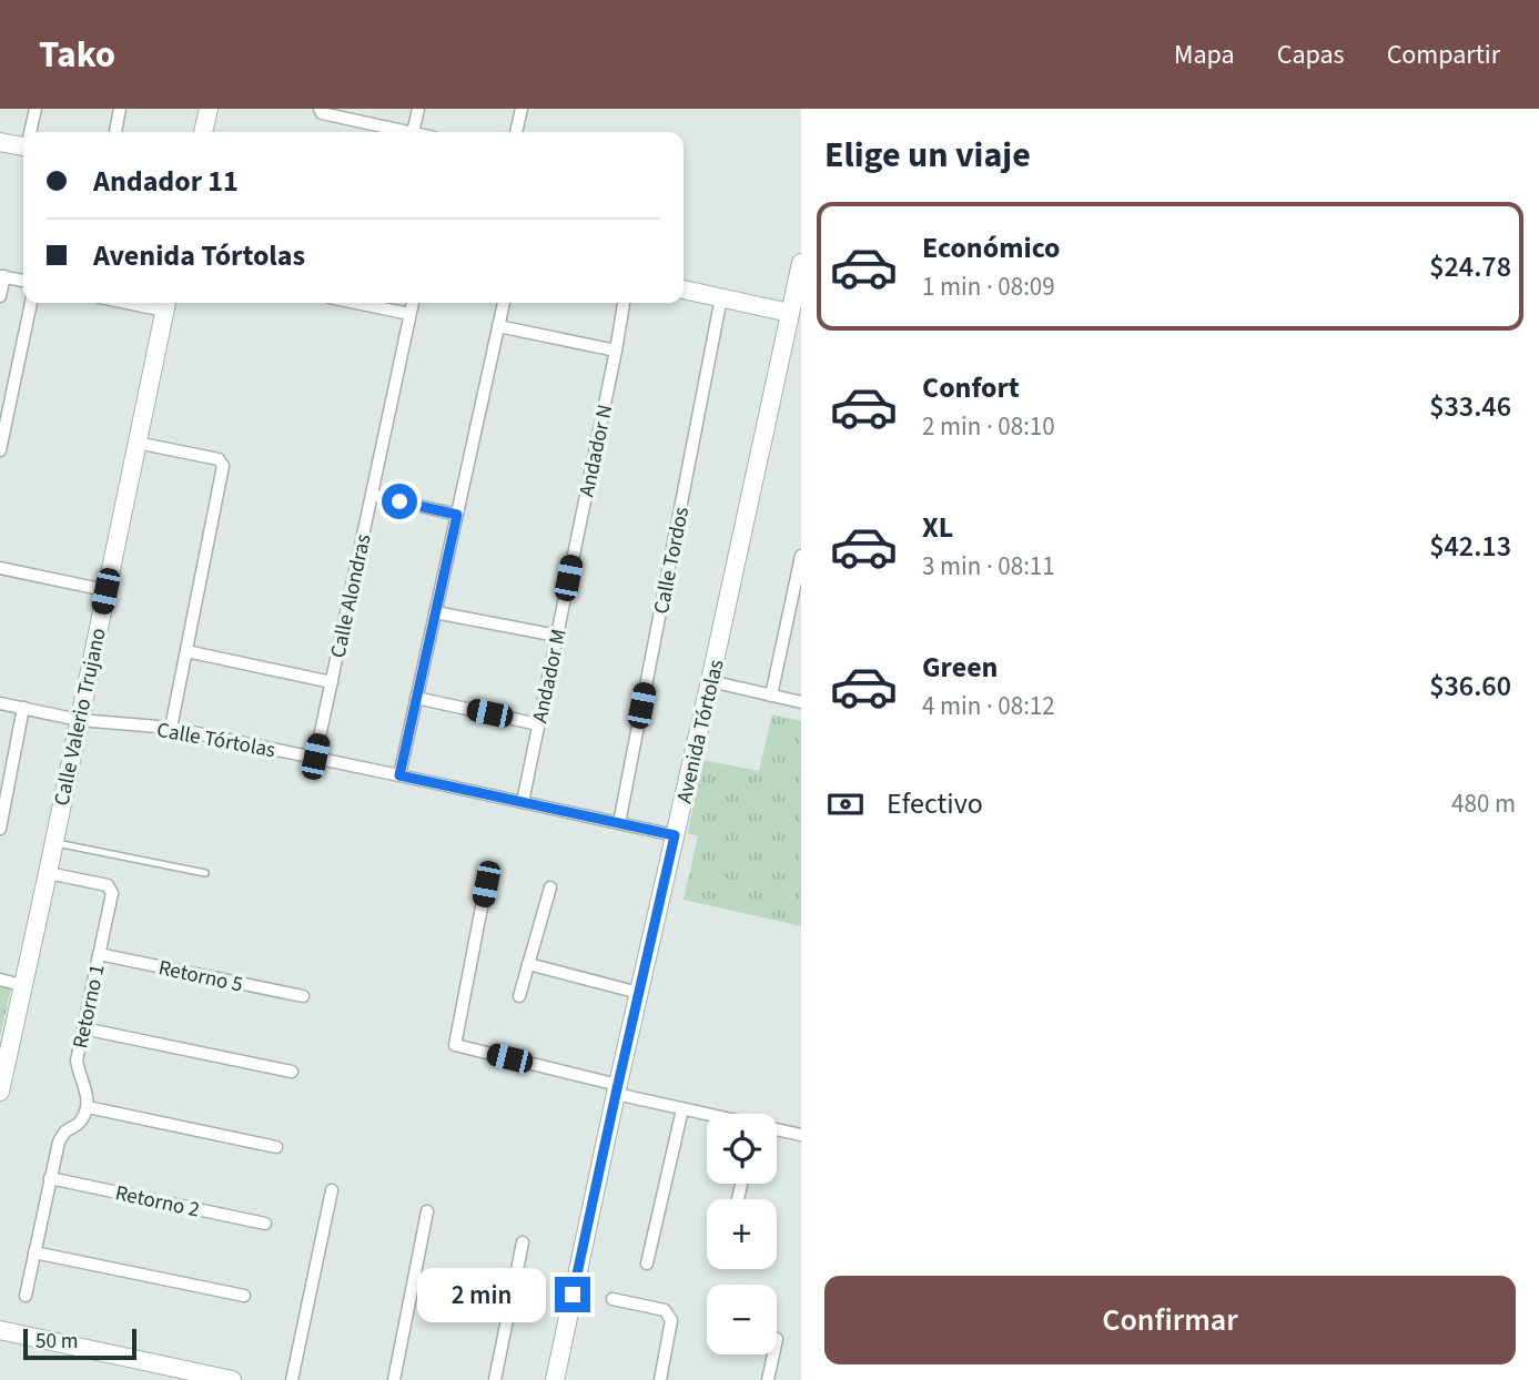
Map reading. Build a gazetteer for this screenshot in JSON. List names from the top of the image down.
{
  "streets": {
    "street": [
      "Andador N",
      "Calle Tordos",
      "Calle Alondras",
      "Andador M",
      "Calle Valerio Trujano",
      "Avenida Tórtolas",
      "Calle Tórtolas",
      "Retorno 5",
      "Retorno 1",
      "Retorno 2"
    ]
  },
  "crossings": [
    ["Andador N", "Andador M"],
    ["Calle Tordos", "Calle Tórtolas"],
    ["Calle Alondras", "Calle Tórtolas"],
    ["Andador M", "Calle Tórtolas"],
    ["Calle Valerio Trujano", "Calle Tórtolas"],
    ["Calle Valerio Trujano", "Retorno 1"],
    ["Avenida Tórtolas", "Calle Tórtolas"],
    ["Retorno 5", "Retorno 1"]
  ],
  "scale_bar": "50 m",
  "page": {
    "header": "Tako",
    "nav": ["Mapa", "Capas", "Compartir"],
    "heading": "Elige un viaje",
    "banner": ["Andador 11", "Avenida Tórtolas"],
    "list": [
      {
        "name": "Económico",
        "note": "1 min · 08:09",
        "value": "$24.78"
      },
      {
        "name": "Confort",
        "note": "2 min · 08:10",
        "value": "$33.46"
      },
      {
        "name": "XL",
        "note": "3 min · 08:11",
        "value": "$42.13"
      },
      {
        "name": "Green",
        "note": "4 min · 08:12",
        "value": "$36.60"
      }
    ],
    "pay": ["Efectivo", "480 m"],
    "map_buttons": ["+", "−"],
    "buttons": "Confirmar",
    "bubble": "2 min",
    "scale": "50 m"
  }
}
